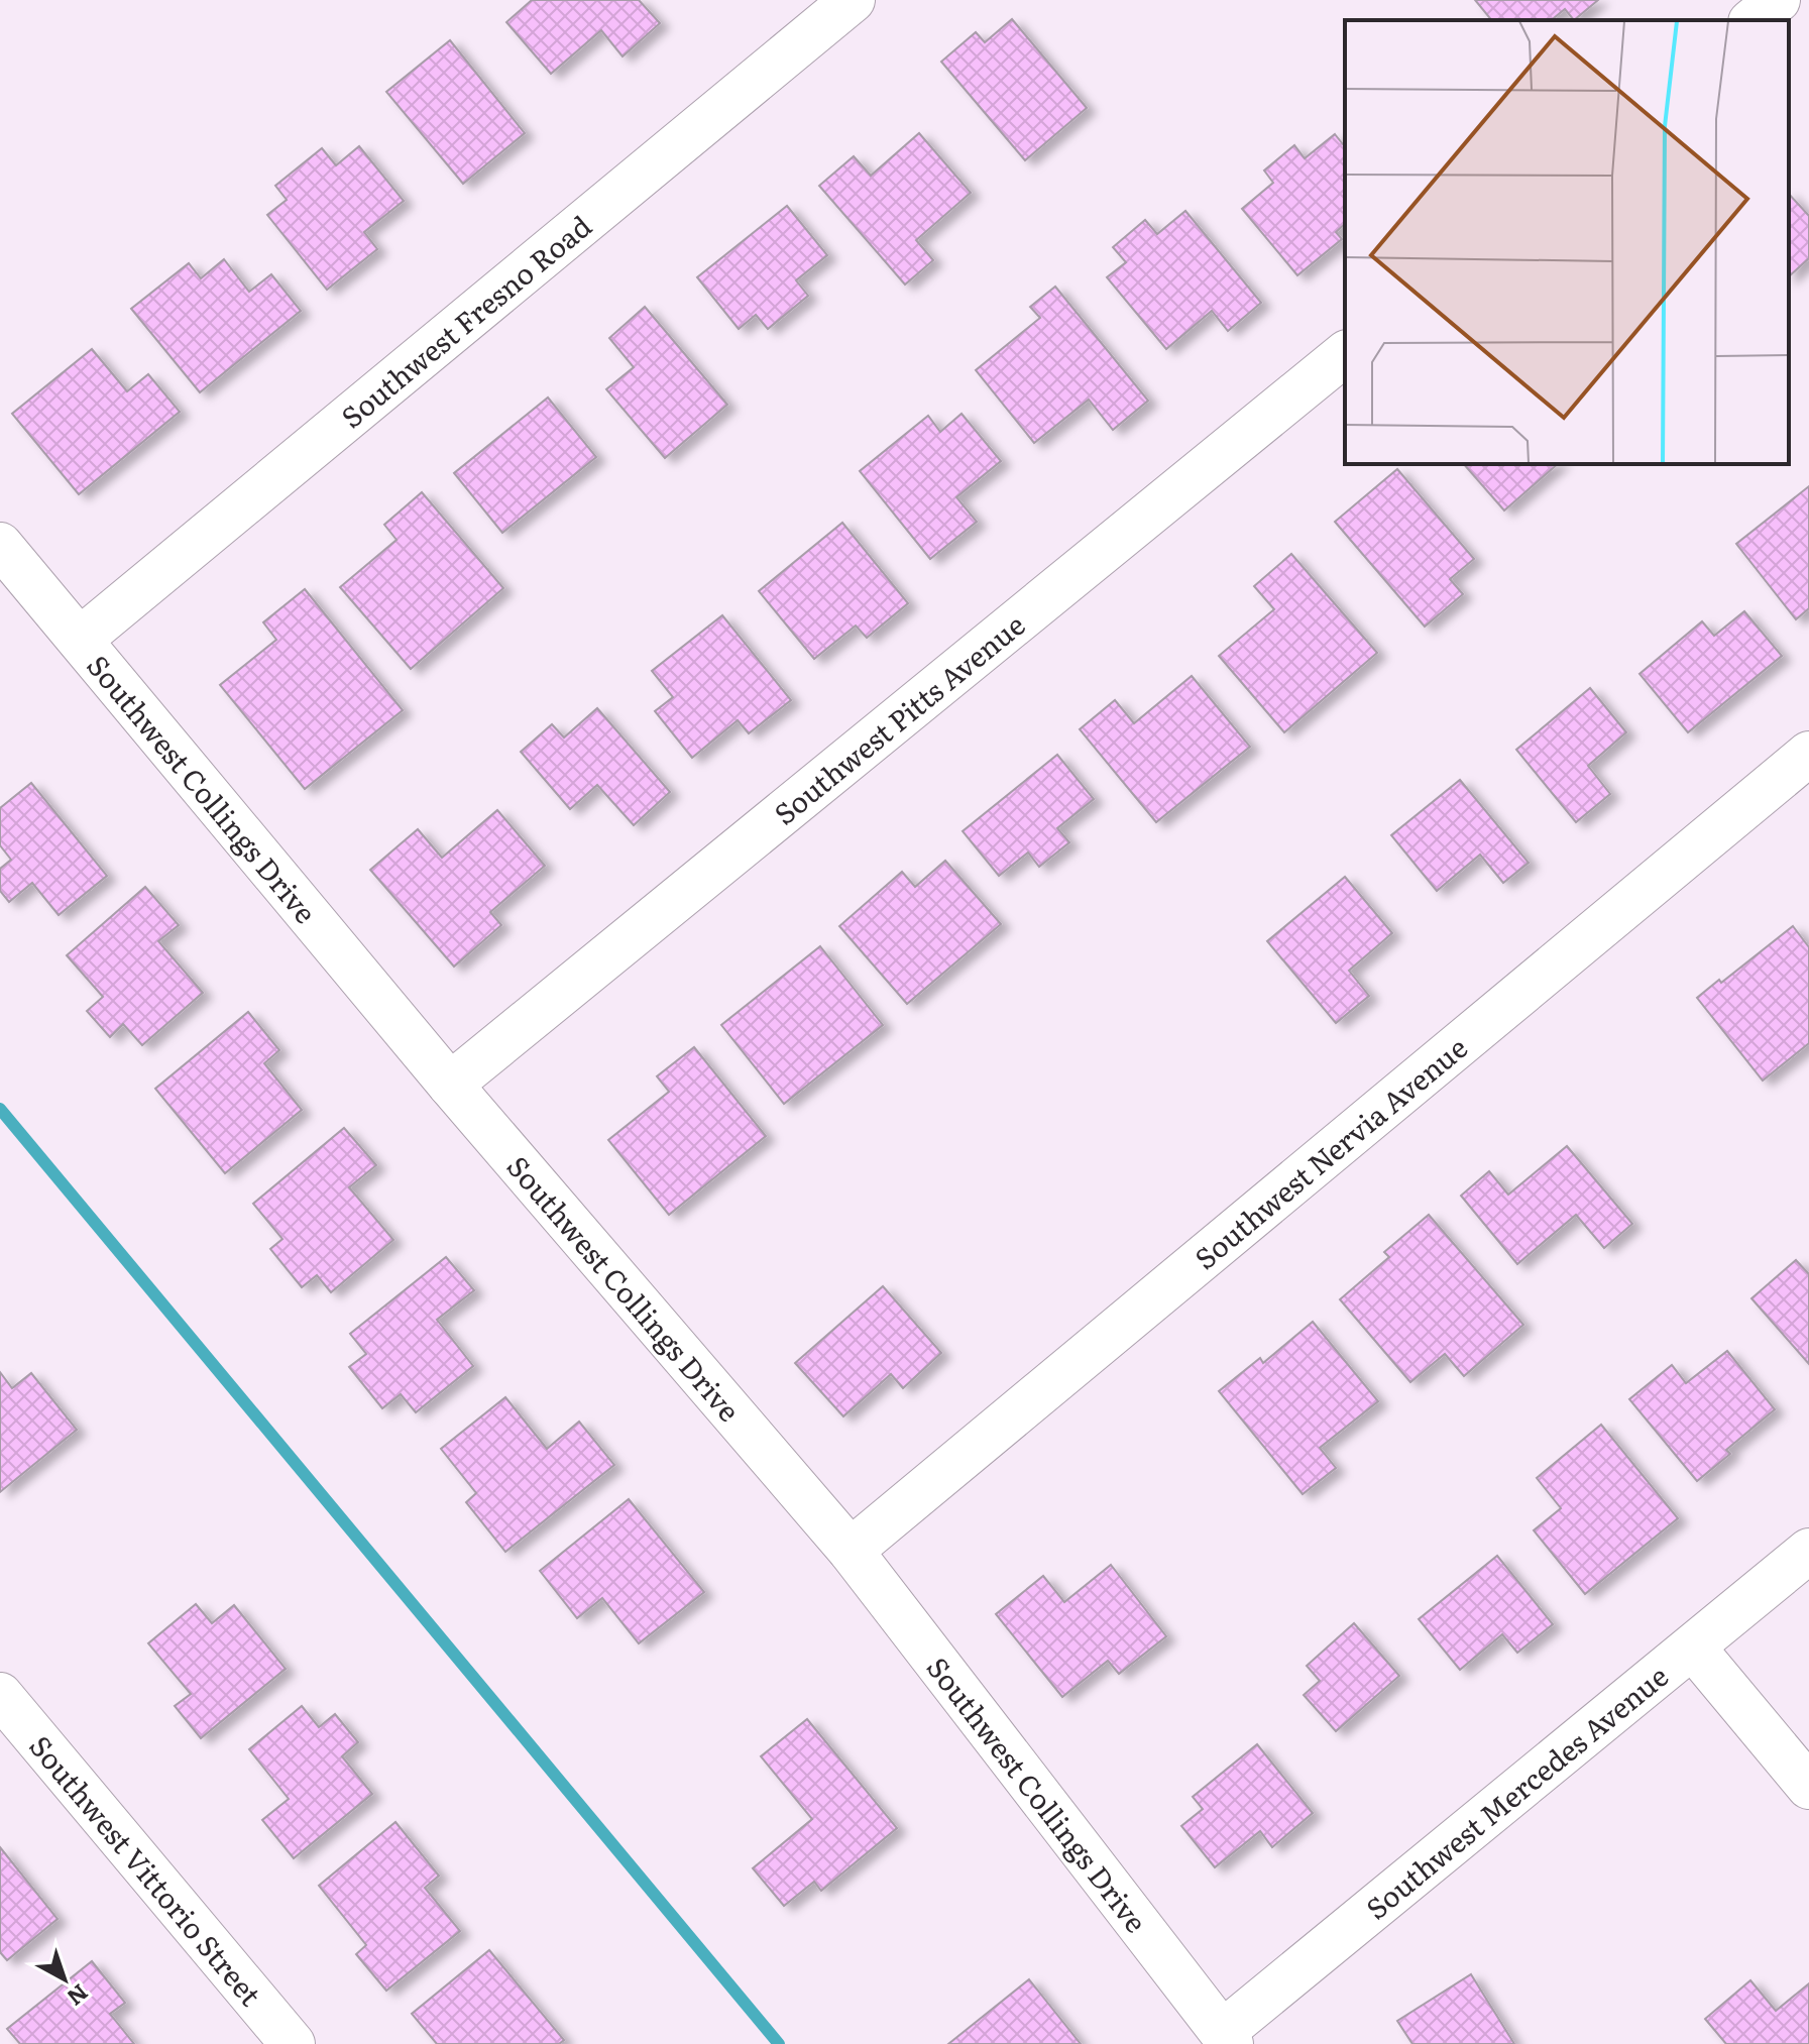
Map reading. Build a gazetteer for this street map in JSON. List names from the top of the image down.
{
  "streets": {
    "street": [
      "Southwest Fresno Road",
      "Southwest Pitts Avenue",
      "Southwest Collings Drive",
      "Southwest Nervia Avenue",
      "Southwest Mercedes Avenue",
      "Southwest Vittorio Street"
    ]
  },
  "crossings": [
    ["Southwest Fresno Road", "Southwest Collings Drive"],
    ["Southwest Pitts Avenue", "Southwest Collings Drive"],
    ["Southwest Collings Drive", "Southwest Nervia Avenue"],
    ["Southwest Collings Drive", "Southwest Mercedes Avenue"]
  ],
  "north": "bottom right"
}
